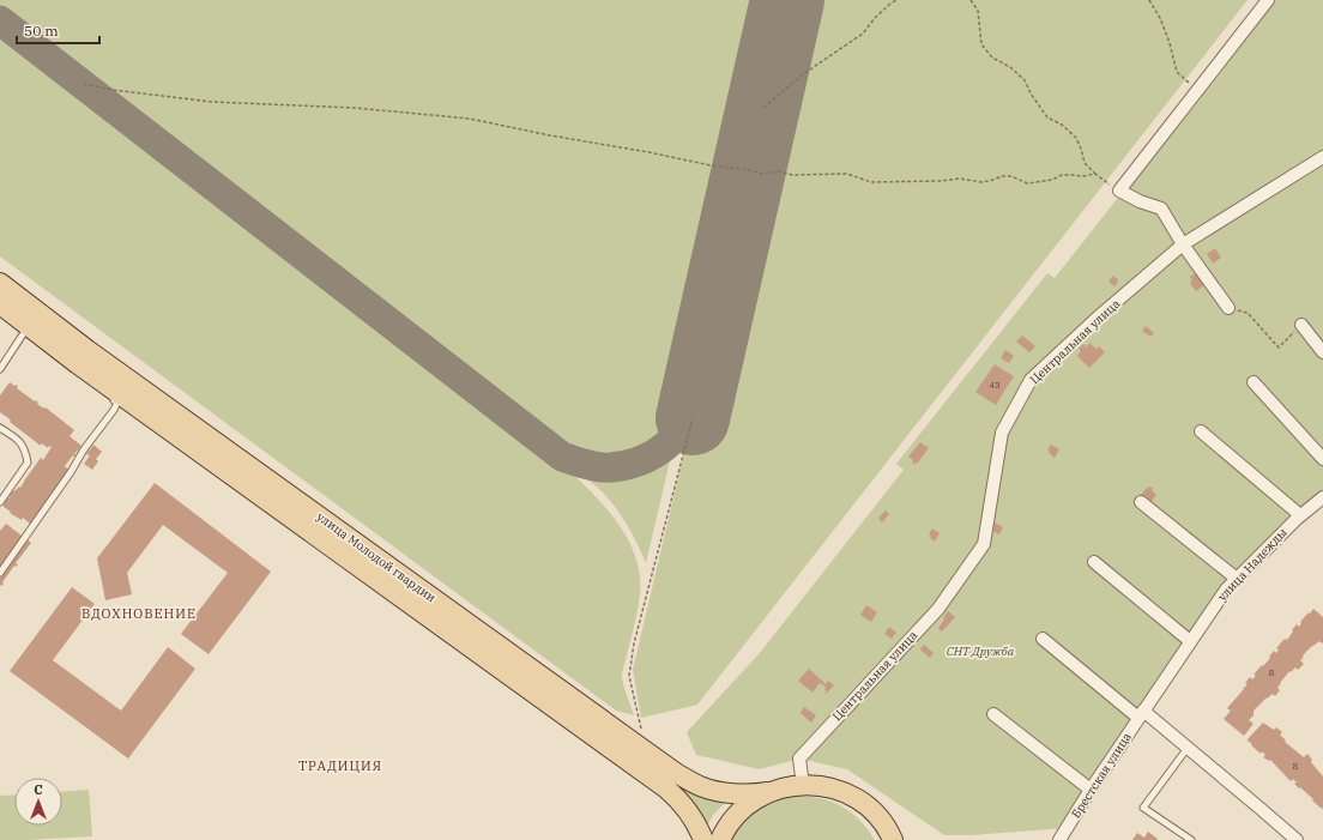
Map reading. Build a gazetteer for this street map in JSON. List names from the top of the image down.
{
  "streets": {
    "main road": ["улица Молодой гвардии"],
    "street": ["Центральная улица", "улица Надежды", "Брестская улица"]
  },
  "crossings": [
    ["улица Надежды", "Брестская улица"]
  ],
  "districts": ["ВДОХНОВЕНИЕ", "ТРАДИЦИЯ"],
  "parks": ["СНТ Дружба"],
  "house_numbers": ["43", "8", "8"],
  "scale_bar": "50 m",
  "north": "top"
}
